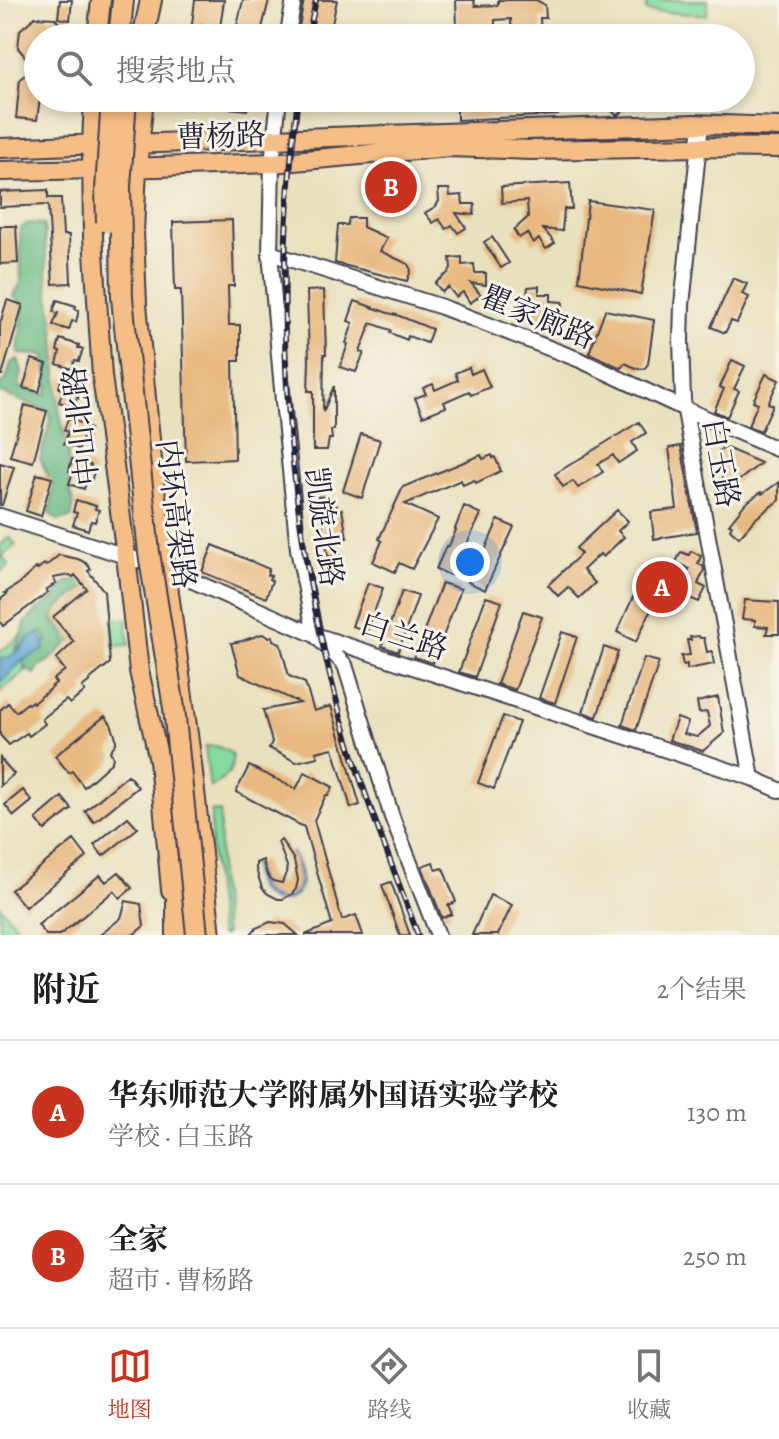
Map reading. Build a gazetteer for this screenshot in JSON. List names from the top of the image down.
{
  "streets": {
    "highway": ["内环高架路"],
    "main road": ["曹杨路", "中山北路"],
    "street": [
      "瞿家廊路",
      "白玉路",
      "凯旋北路",
      "白兰路"
    ]
  },
  "crossings": [
    ["曹杨路", "中山北路"],
    ["曹杨路", "白玉路"],
    ["曹杨路", "凯旋北路"],
    ["瞿家廊路", "白玉路"],
    ["瞿家廊路", "凯旋北路"],
    ["中山北路", "白兰路"],
    ["白玉路", "白兰路"],
    ["凯旋北路", "白兰路"]
  ],
  "page": {
    "search": "搜索地点",
    "pins": ["B", "A"],
    "heading": ["附近", "2个结果"],
    "list": [
      {
        "mark": "A",
        "name": "华东师范大学附属外国语实验学校",
        "note": "学校 · 白玉路",
        "value": "130 m"
      },
      {
        "mark": "B",
        "name": "全家",
        "note": "超市 · 曹杨路",
        "value": "250 m"
      }
    ],
    "nav": ["地图", "路线", "收藏"]
  }
}
